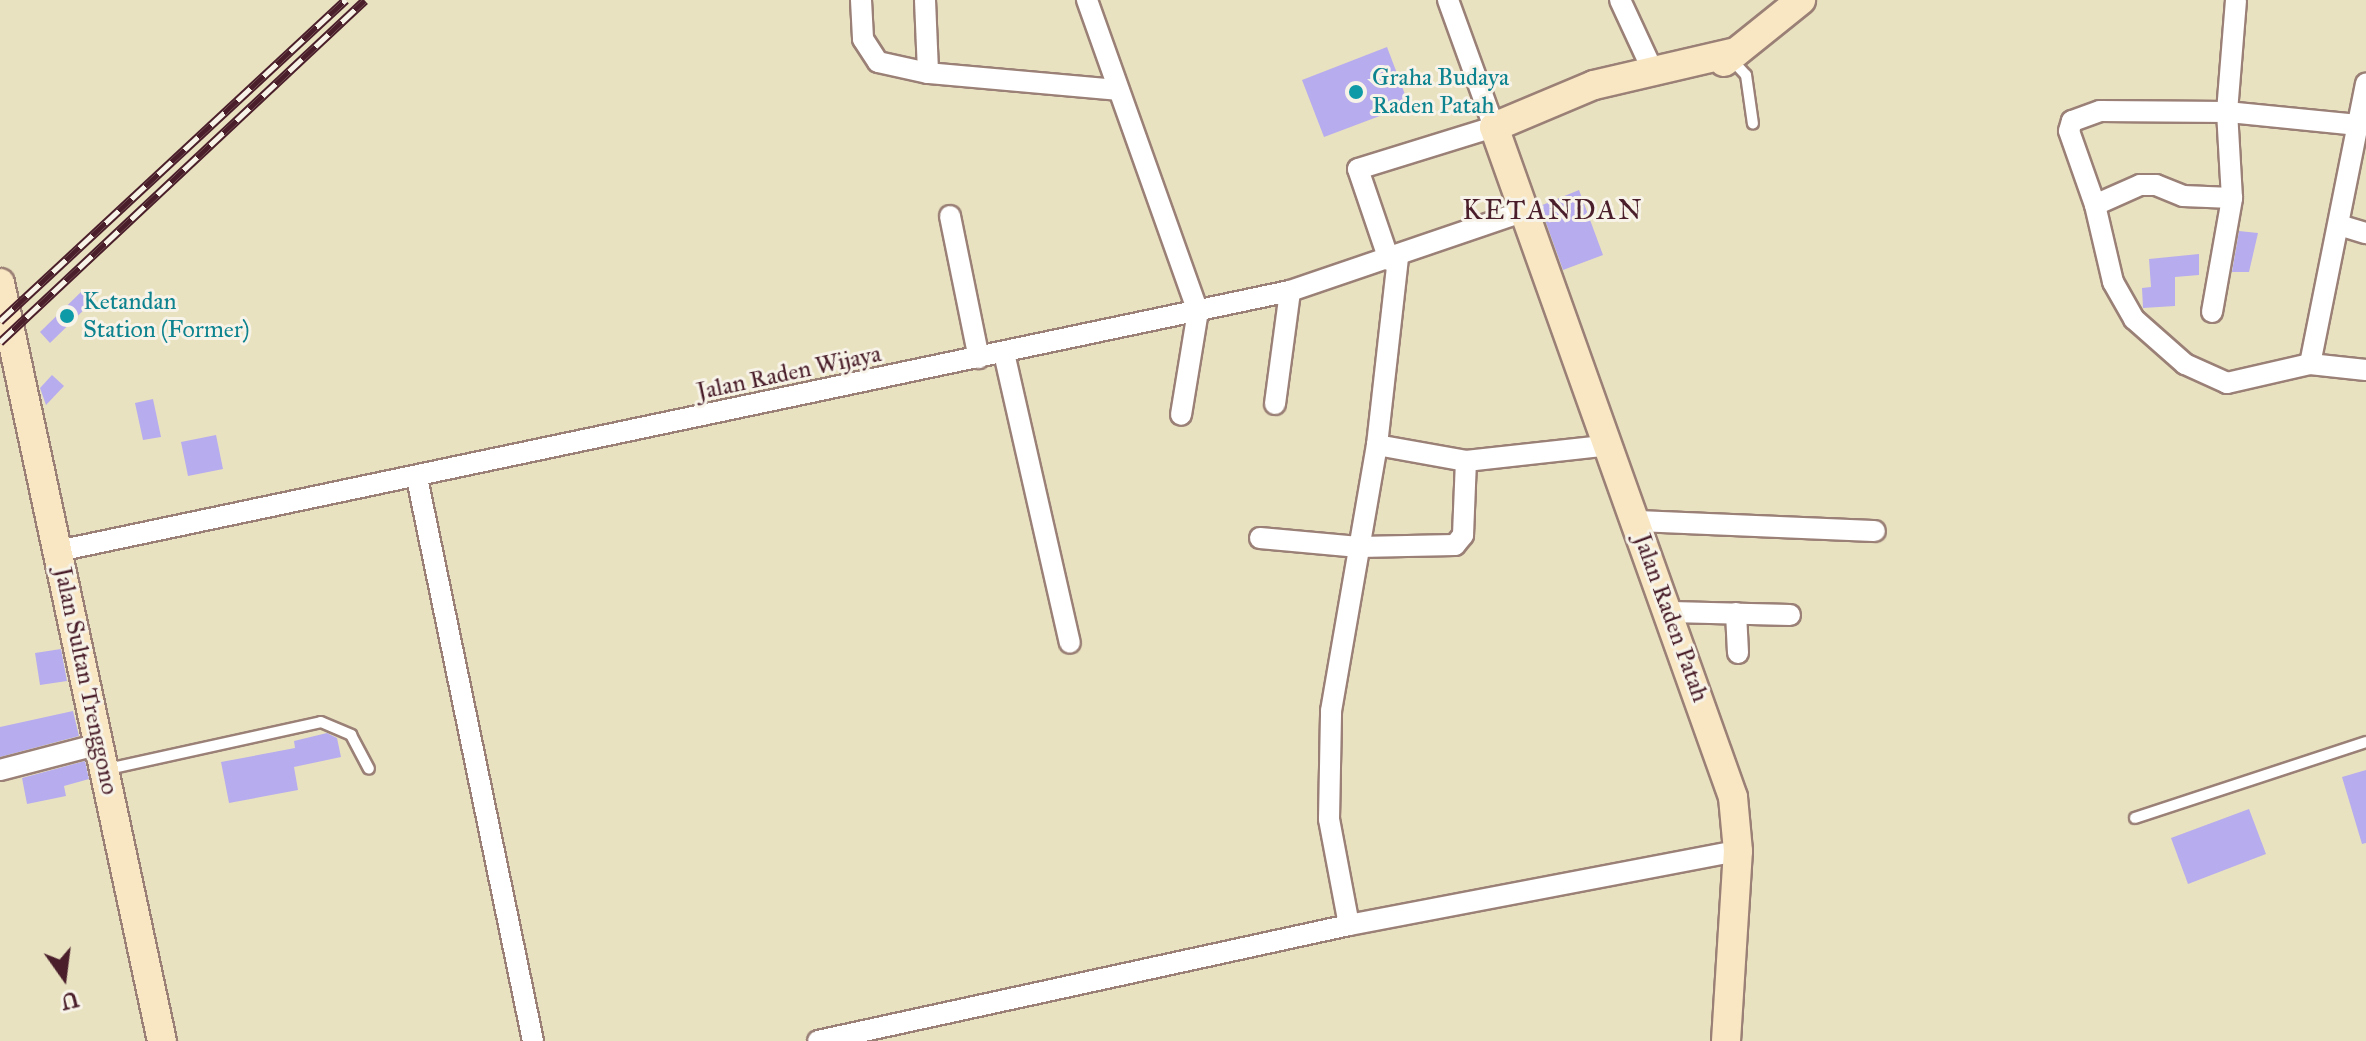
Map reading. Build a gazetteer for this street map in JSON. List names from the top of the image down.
{
  "streets": {
    "street": ["Jalan Raden Wijaya", "Jalan Raden Patah", "Jalan Sultan Trenggono"]
  },
  "crossings": [
    ["Jalan Raden Wijaya", "Jalan Raden Patah"],
    ["Jalan Raden Wijaya", "Jalan Sultan Trenggono"]
  ],
  "districts": ["KETANDAN"],
  "places": ["Graha Budaya Raden Patah", "Ketandan Station (Former)"],
  "north": "bottom"
}
